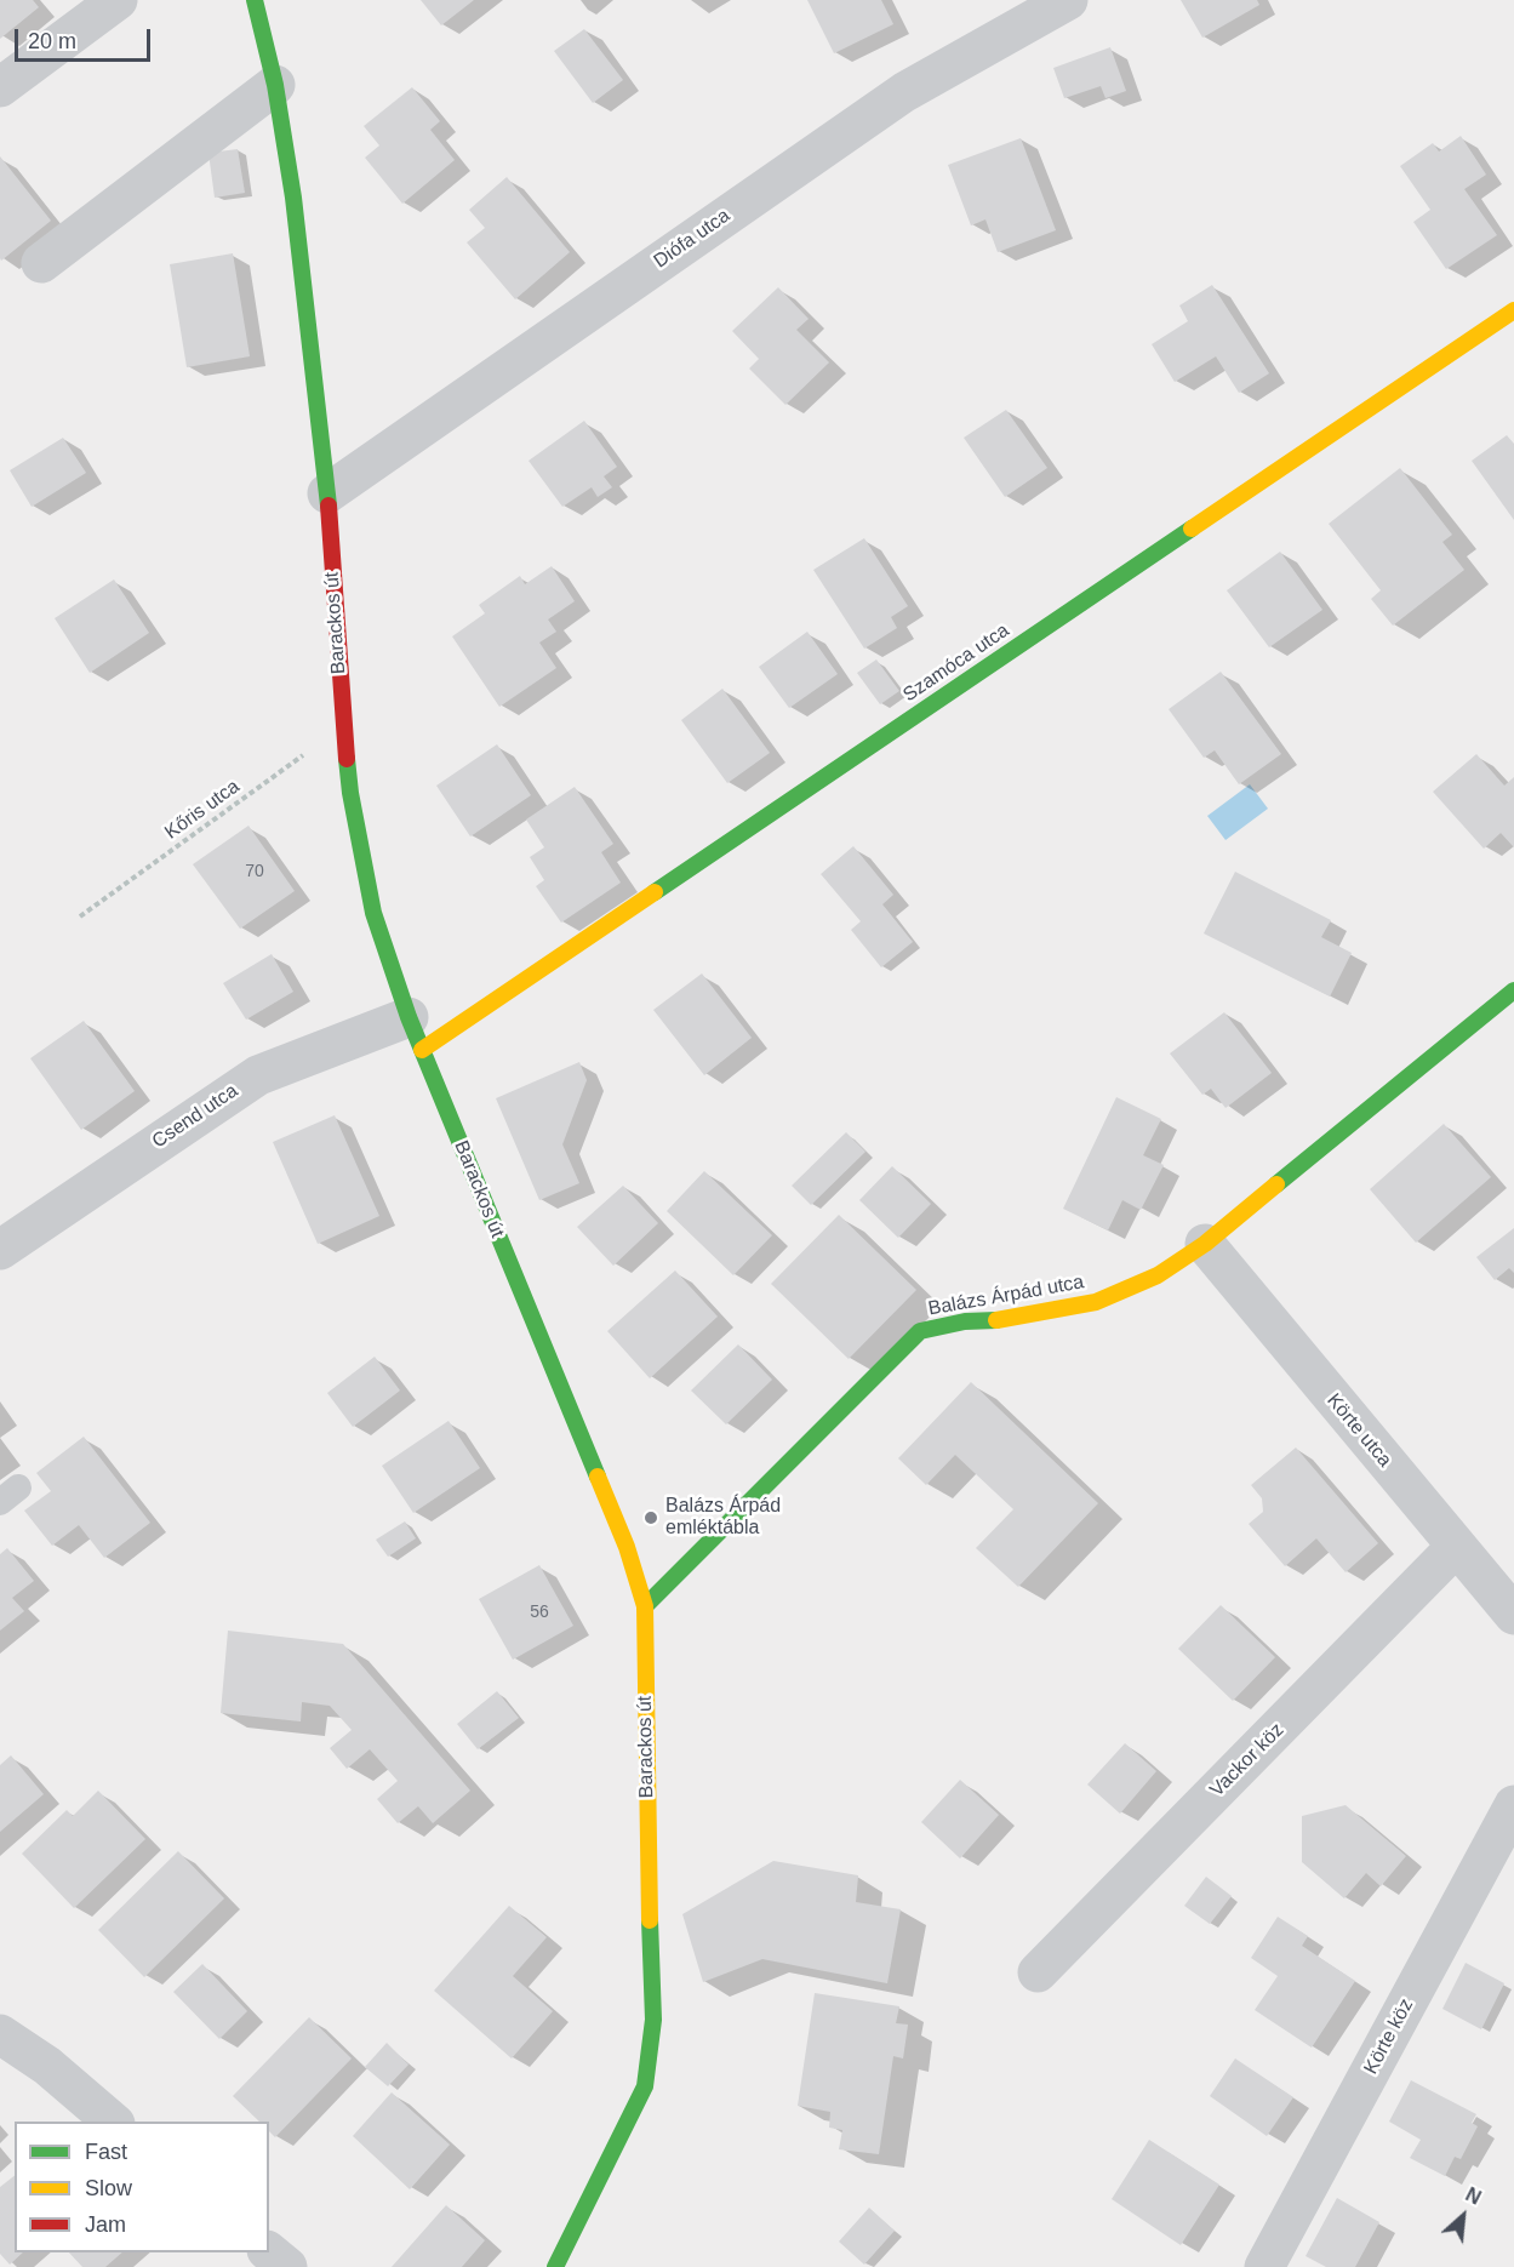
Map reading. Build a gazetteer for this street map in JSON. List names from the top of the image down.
{
  "streets": {
    "street": [
      "Diófa utca",
      "Barackos út",
      "Szamóca utca",
      "Csend utca",
      "Balázs Árpád utca",
      "Körte utca",
      "Vackor köz",
      "Körte köz"
    ],
    "path": ["Kőris utca"]
  },
  "crossings": [
    ["Diófa utca", "Barackos út"],
    ["Barackos út", "Szamóca utca"],
    ["Barackos út", "Kőris utca"],
    ["Barackos út", "Csend utca"],
    ["Barackos út", "Balázs Árpád utca"],
    ["Szamóca utca", "Csend utca"],
    ["Balázs Árpád utca", "Körte utca"],
    ["Körte utca", "Vackor köz"]
  ],
  "places": ["Balázs Árpád emléktábla"],
  "house_numbers": ["70", "56"],
  "legend": ["Fast", "Slow", "Jam"],
  "scale_bar": "20 m",
  "north": "top right"
}
